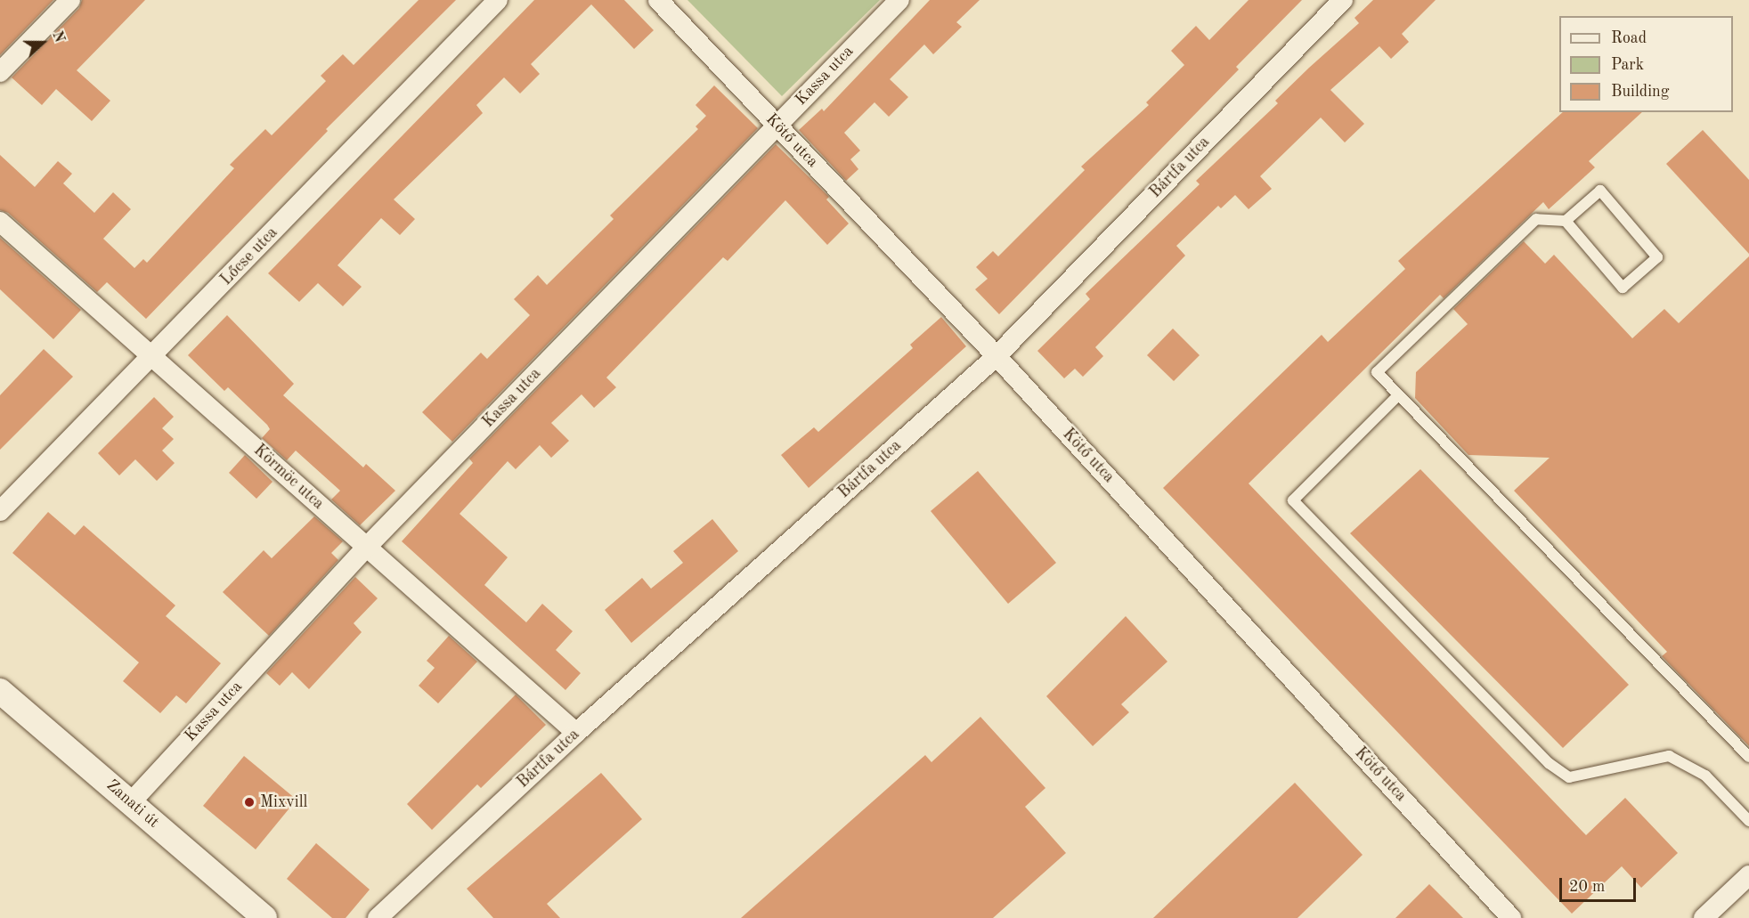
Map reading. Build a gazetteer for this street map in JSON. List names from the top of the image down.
{
  "streets": {
    "street": [
      "Kassa utca",
      "Kötő utca",
      "Bártfa utca",
      "Lőcse utca",
      "Körmöc utca",
      "Zanati út"
    ]
  },
  "crossings": [
    ["Kassa utca", "Kötő utca"],
    ["Kassa utca", "Körmöc utca"],
    ["Kassa utca", "Zanati út"],
    ["Kötő utca", "Bártfa utca"],
    ["Bártfa utca", "Körmöc utca"],
    ["Lőcse utca", "Körmöc utca"]
  ],
  "places": ["Mixvill"],
  "legend": ["Road", "Park", "Building"],
  "scale_bar": "20 m",
  "north": "right"
}
